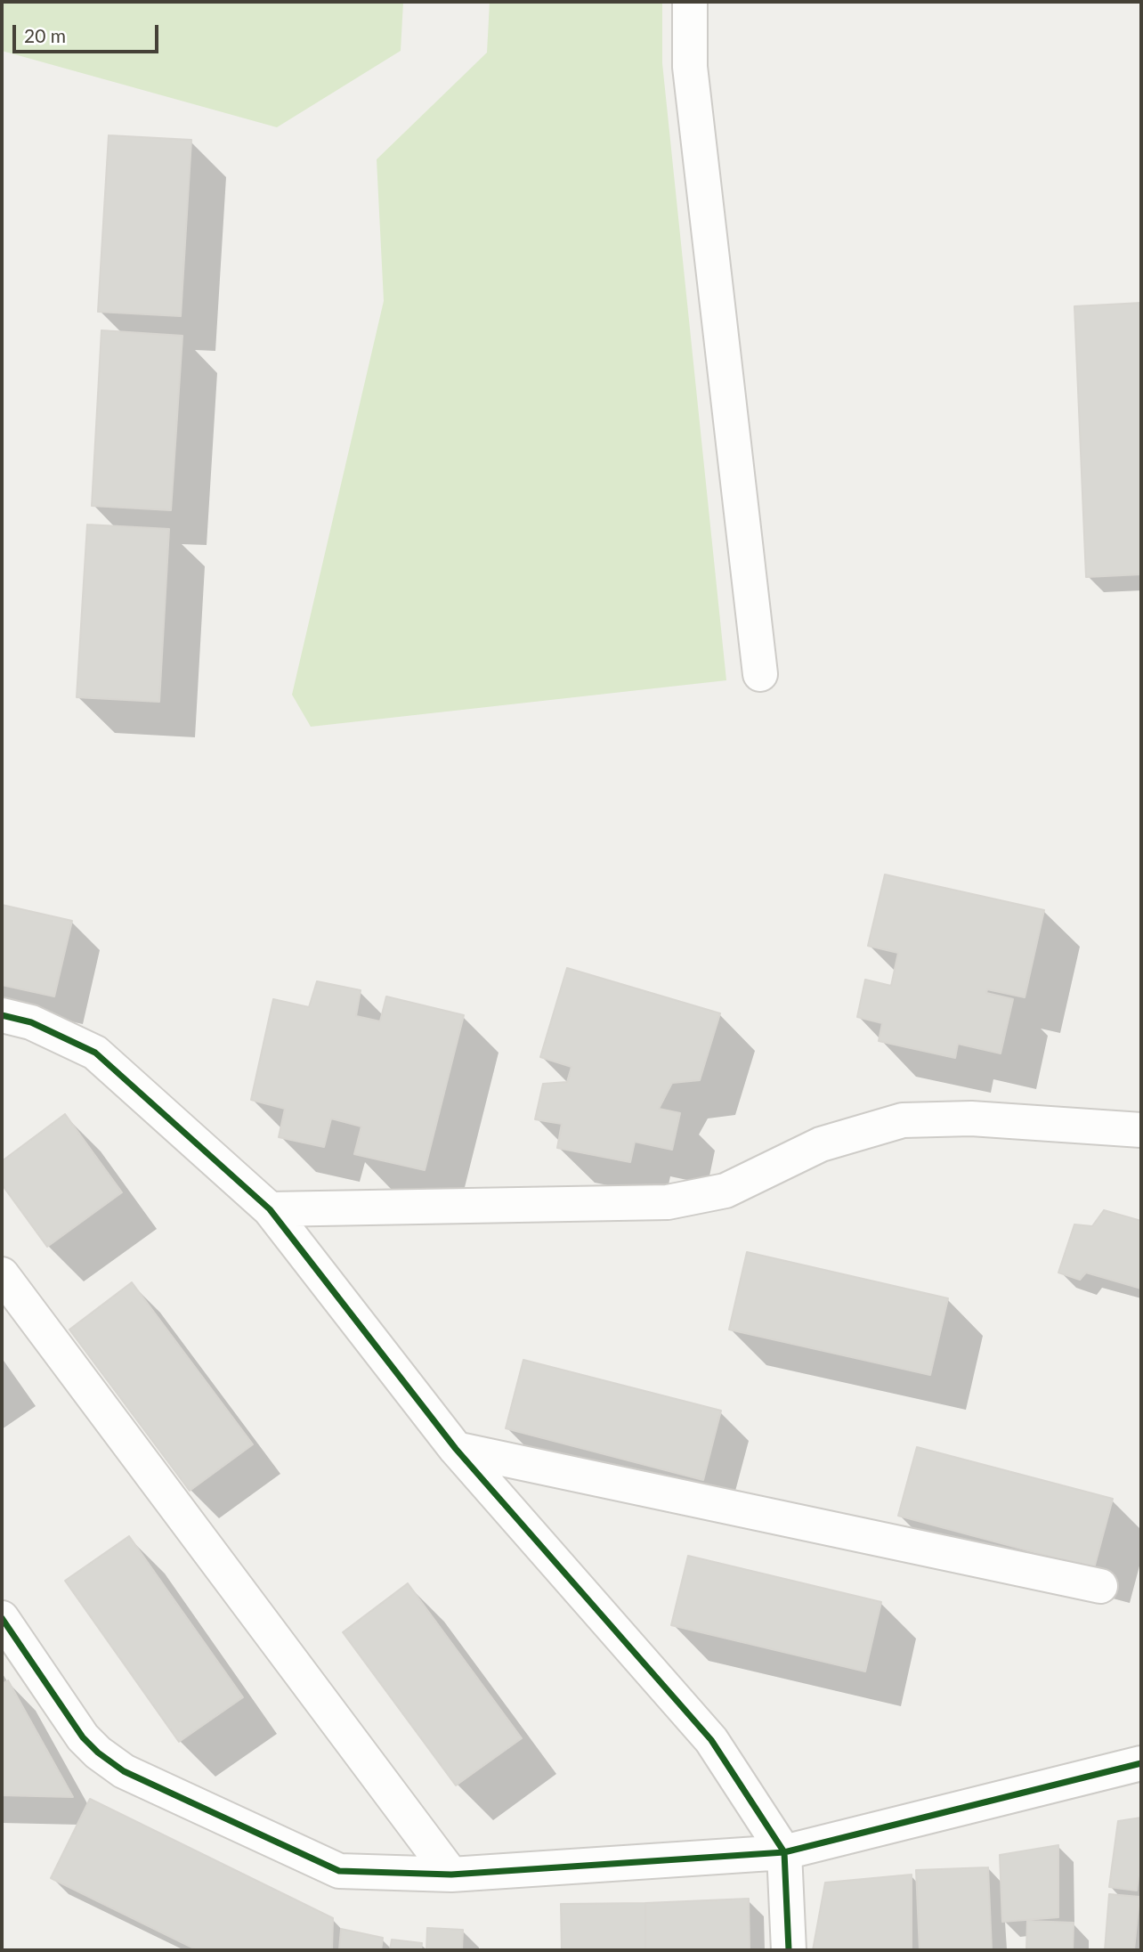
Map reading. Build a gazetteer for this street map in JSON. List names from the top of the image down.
{
  "scale_bar": "20 m"
}
